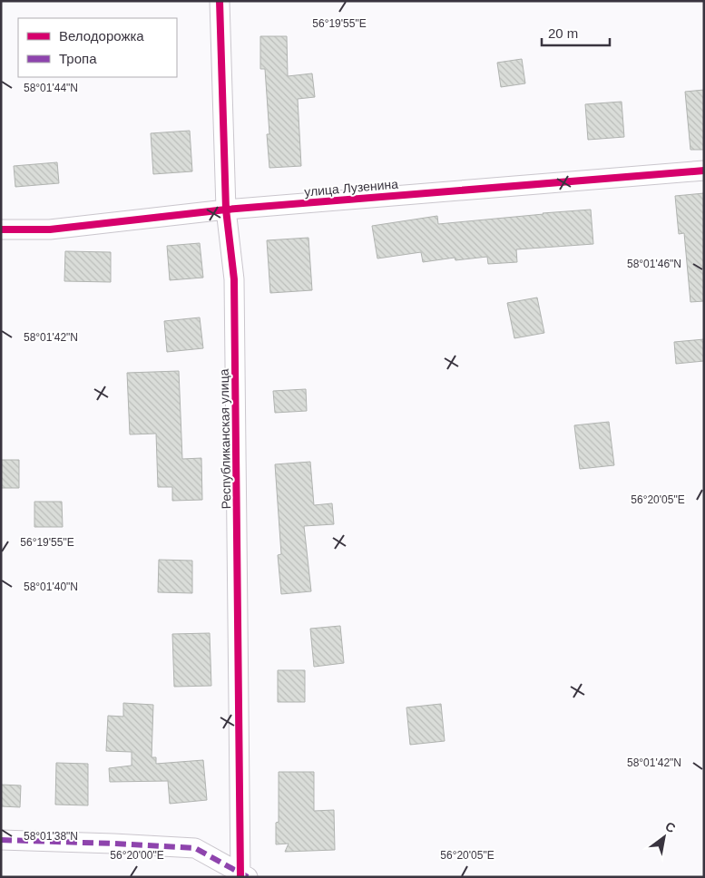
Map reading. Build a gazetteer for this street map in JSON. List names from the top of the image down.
{
  "streets": {
    "street": ["улица Лузенина", "Республиканская улица"]
  },
  "crossings": [
    ["улица Лузенина", "Республиканская улица"]
  ],
  "legend": ["Велодорожка", "Тропа"],
  "scale_bar": "20 m",
  "north": "top right",
  "coordinates": [
    "56°19'55\"E",
    "58°01'44\"N",
    "58°01'46\"N",
    "58°01'42\"N",
    "56°20'05\"E",
    "58°01'40\"N",
    "58°01'38\"N",
    "56°20'00\"E"
  ]
}
